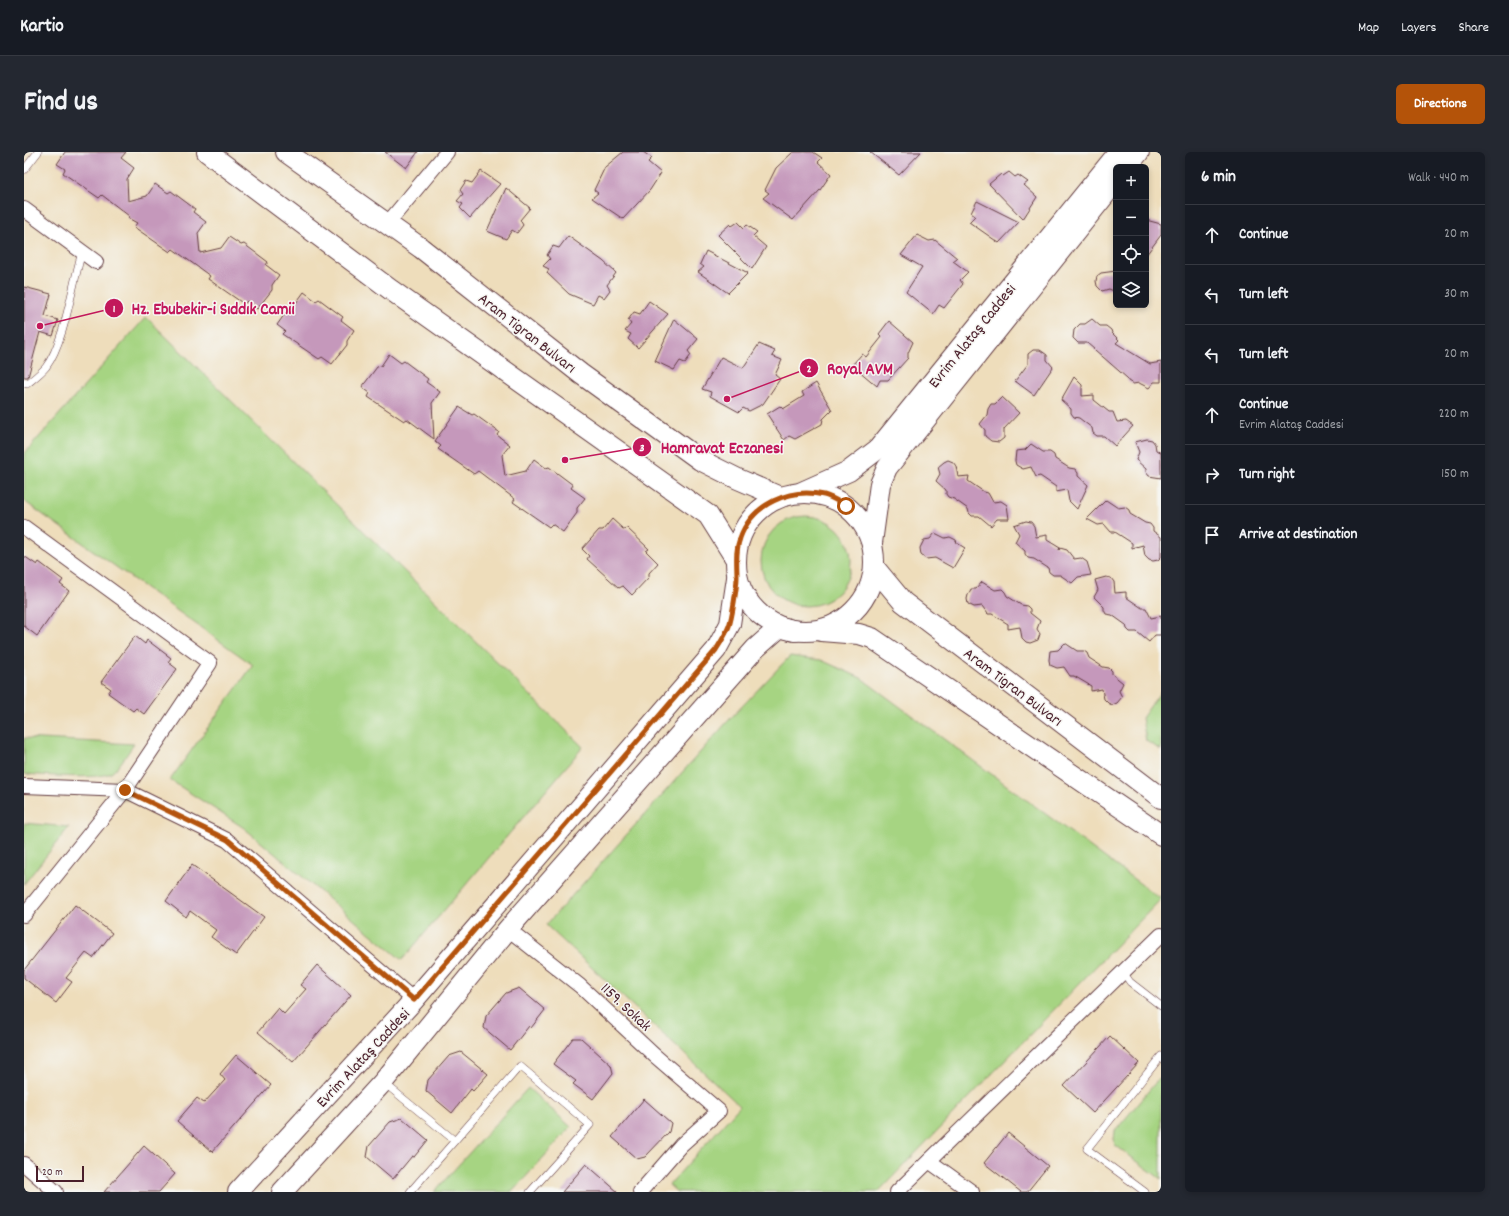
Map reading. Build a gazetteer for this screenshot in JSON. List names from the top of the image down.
{
  "streets": {
    "main road": ["Aram Tigran Bulvarı", "Evrim Alataş Caddesi"],
    "street": ["1159. Sokak"]
  },
  "crossings": [
    ["Aram Tigran Bulvarı", "Evrim Alataş Caddesi"]
  ],
  "places": ["Hz. Ebubekir-i Sıddık Camii", "Royal AVM", "Hamravat Eczanesi"],
  "scale_bar": "20 m",
  "page": {
    "header": "Kartio",
    "nav": ["Map", "Layers", "Share"],
    "title": "Find us",
    "buttons": "Directions",
    "heading": ["6 min", "Walk · 440 m"],
    "map_buttons": ["+", "−"],
    "list": [
      ["Continue", "20 m"],
      ["Turn left", "30 m"],
      ["Turn left", "20 m"],
      ["Continue", "Evrim Alataş Caddesi", "220 m"],
      ["Turn right", "150 m"],
      "Arrive at destination"
    ],
    "scale": "20 m"
  }
}
